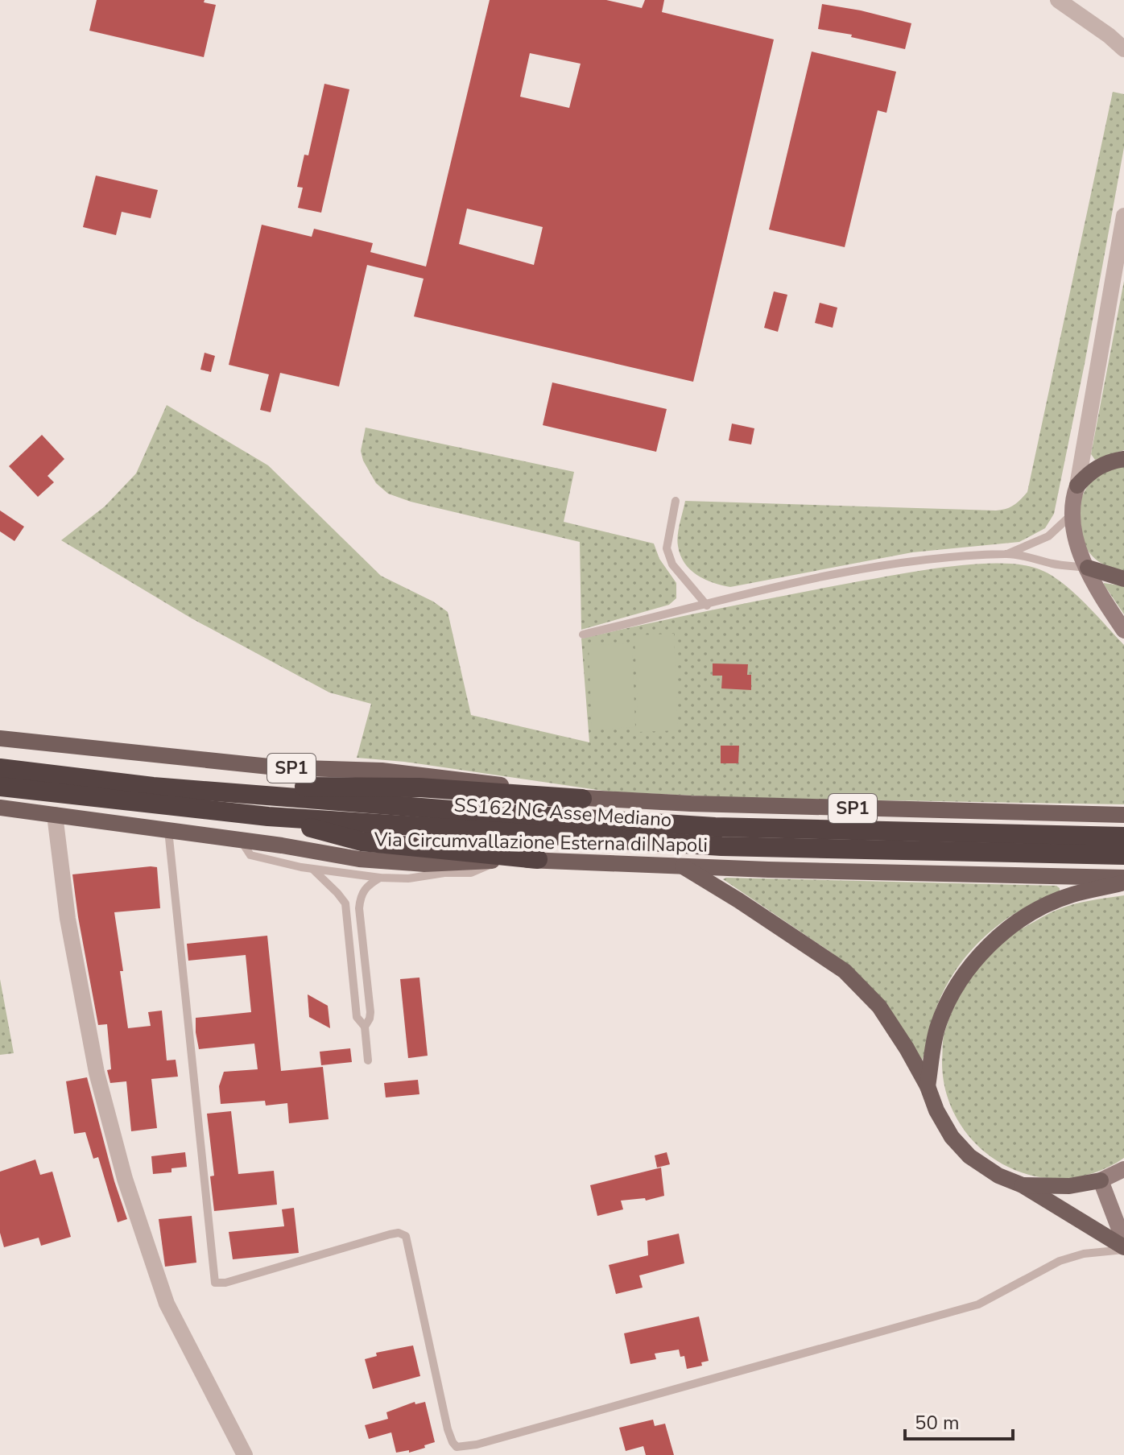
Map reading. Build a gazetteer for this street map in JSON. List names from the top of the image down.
{
  "streets": {
    "highway": ["SS162 NC Asse Mediano"],
    "main road": ["SP1", "Via Circumvallazione Esterna di Napoli"]
  },
  "scale_bar": "50 m"
}
